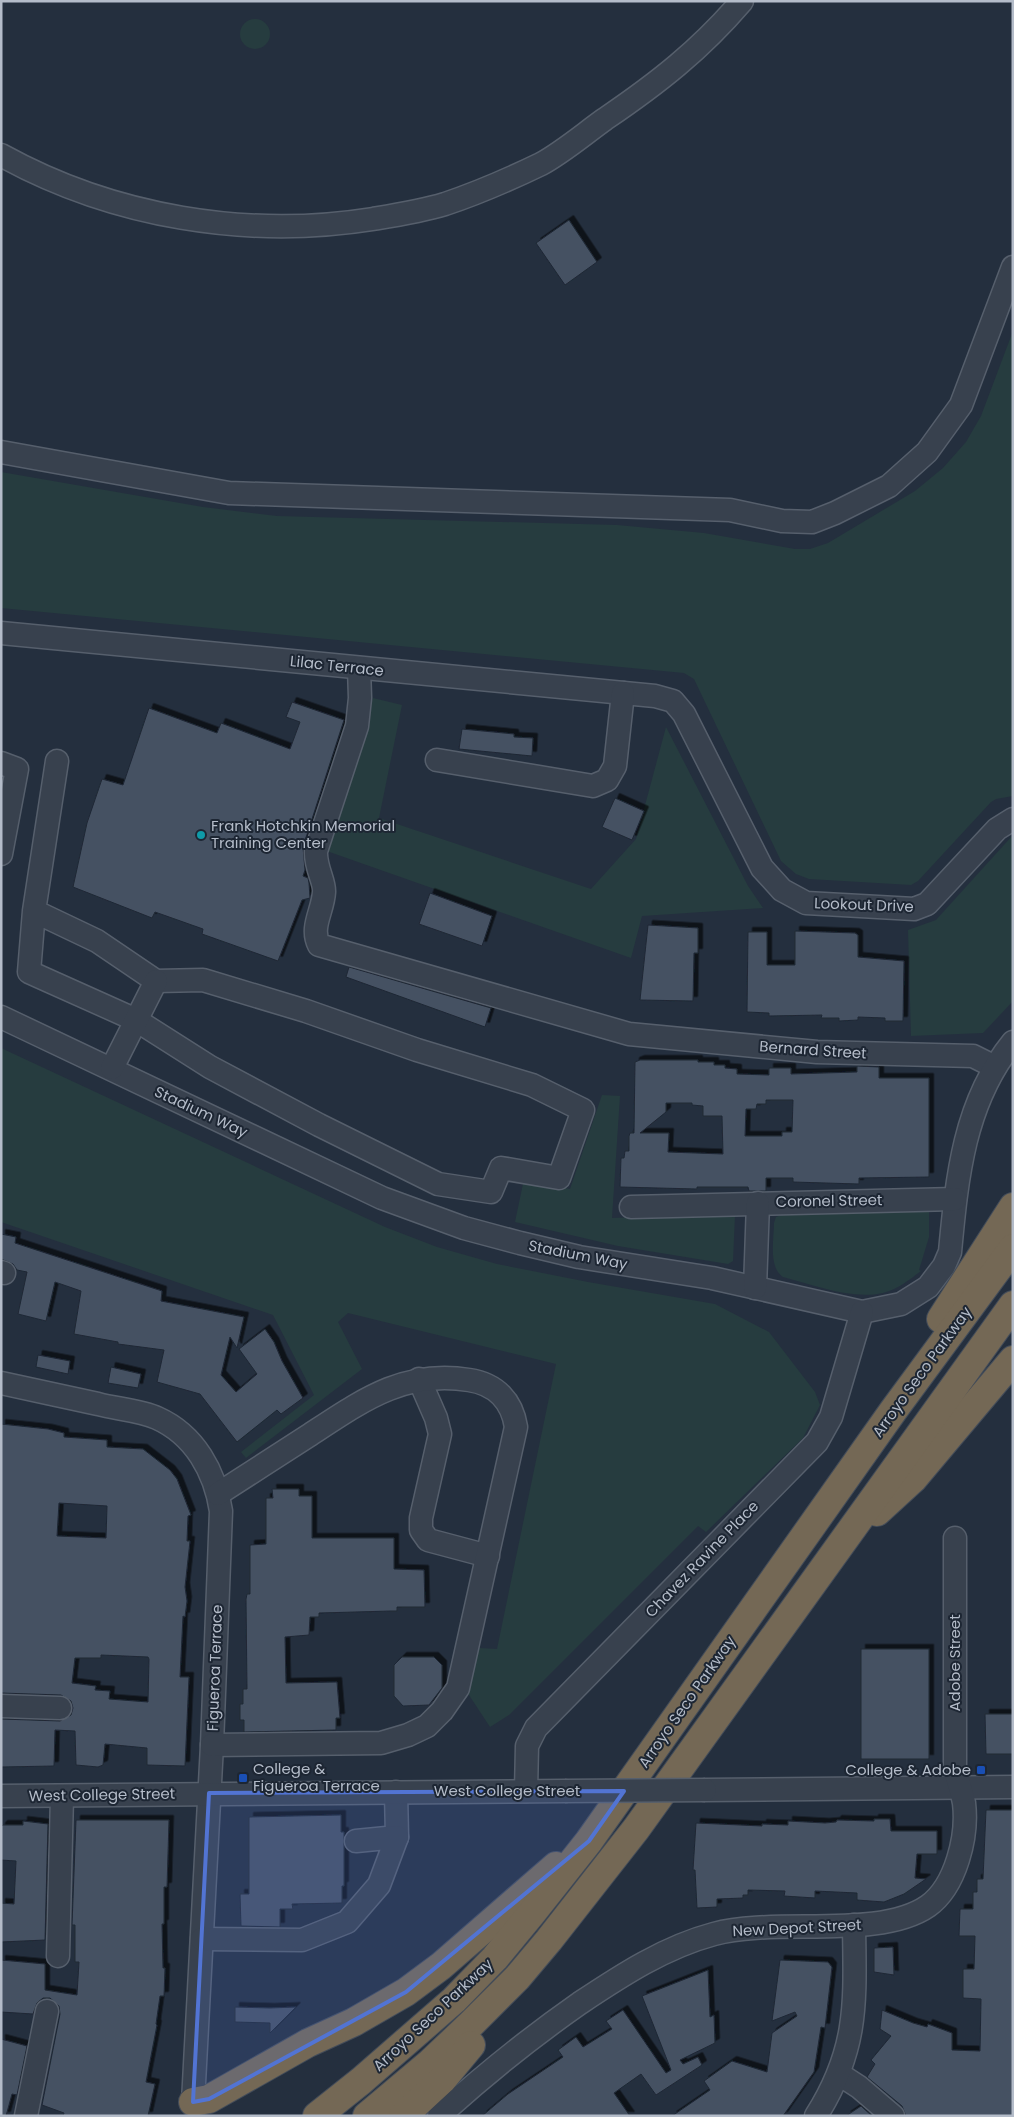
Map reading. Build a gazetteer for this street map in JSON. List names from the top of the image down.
{
  "streets": {
    "highway": ["Arroyo Seco Parkway"],
    "street": [
      "Lilac Terrace",
      "Lookout Drive",
      "Bernard Street",
      "Stadium Way",
      "Coronel Street",
      "Chavez Ravine Place",
      "Adobe Street",
      "Figueroa Terrace",
      "West College Street",
      "New Depot Street"
    ]
  },
  "crossings": [
    ["Lilac Terrace", "Lookout Drive"],
    ["Lilac Terrace", "Bernard Street"],
    ["Bernard Street", "Stadium Way"],
    ["Stadium Way", "Coronel Street"],
    ["Stadium Way", "Chavez Ravine Place"],
    ["Chavez Ravine Place", "West College Street"],
    ["Adobe Street", "West College Street"],
    ["Adobe Street", "New Depot Street"],
    ["Figueroa Terrace", "West College Street"],
    ["West College Street", "New Depot Street"]
  ],
  "places": {
    "other": ["Frank Hotchkin Memorial Training Center"],
    "transit": ["College & Adobe", "College & Figueroa Terrace"]
  }
}
